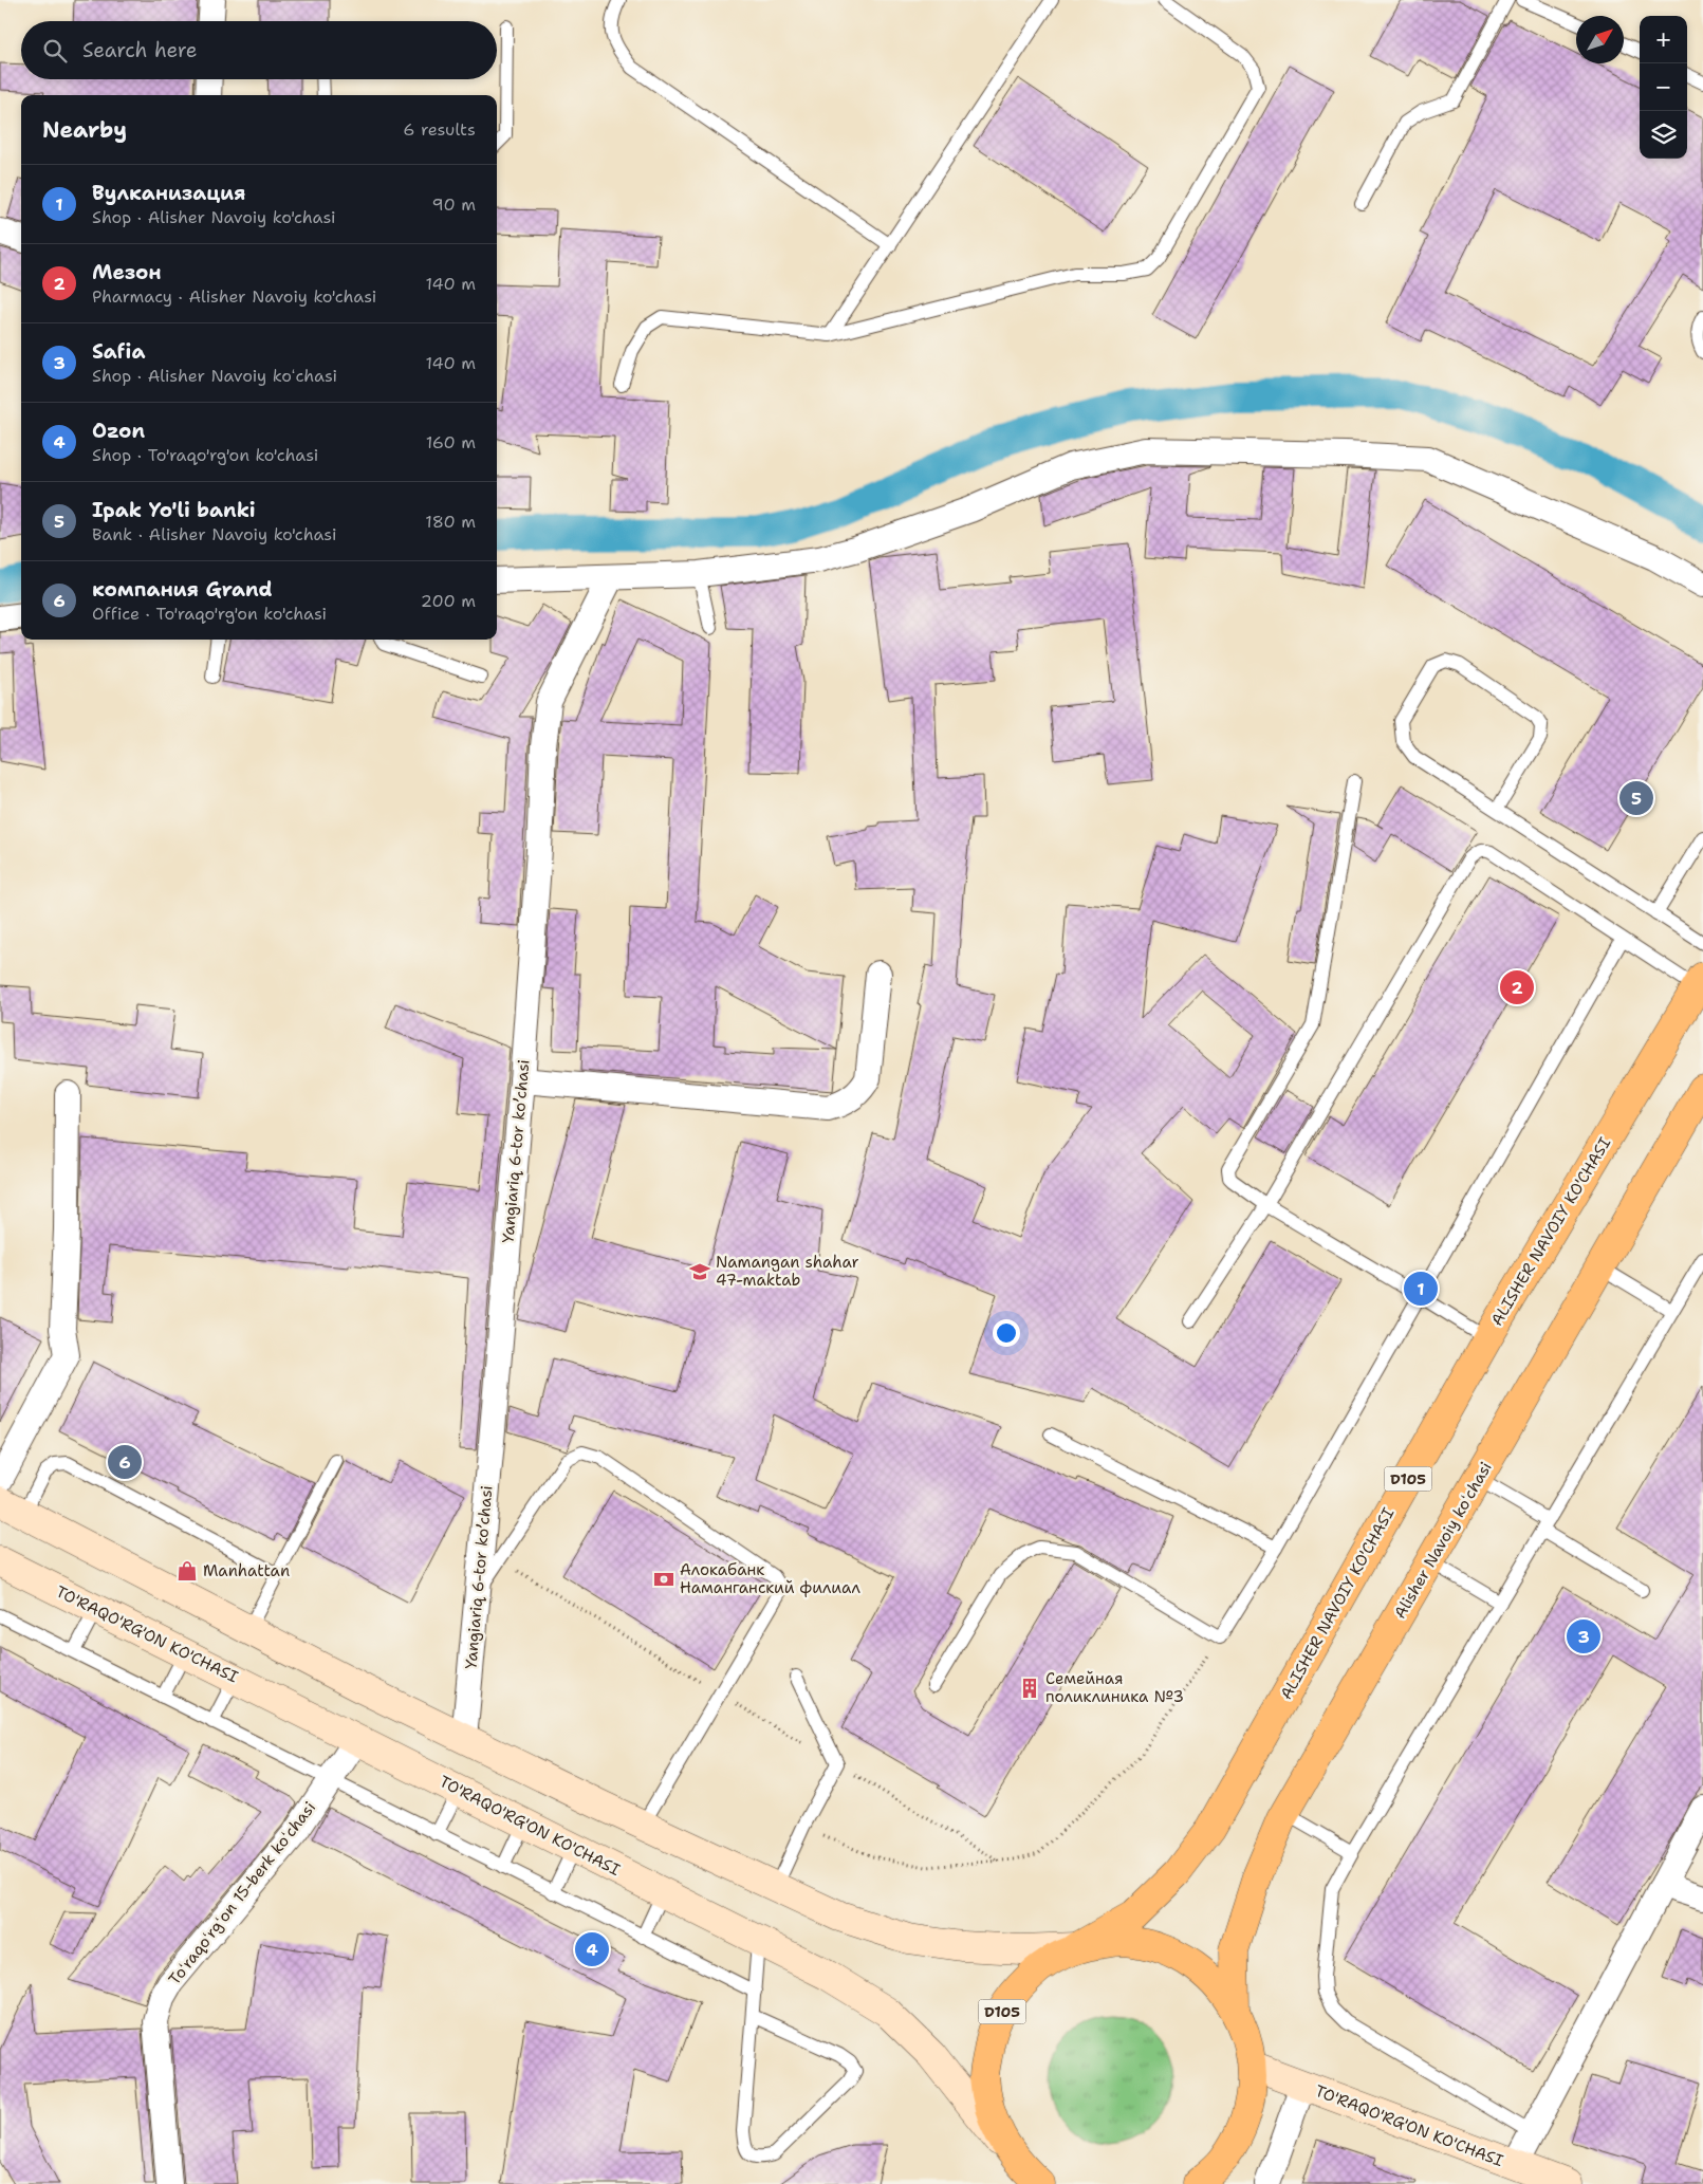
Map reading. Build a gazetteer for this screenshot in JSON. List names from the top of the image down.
{
  "streets": {
    "main road": [
      "ALISHER NAVOIY KO'CHASI",
      "D105",
      "Alisher Navoiy koʻchasi",
      "TO'RAQO'RG'ON KO'CHASI"
    ],
    "street": ["Yangiаriq 6-tor koʼchasi", "Toʻraqoʻrgʻon 15-berk koʻchasi"]
  },
  "crossings": [
    ["ALISHER NAVOIY KO'CHASI", "D105"],
    ["D105", "Alisher Navoiy koʻchasi"],
    ["D105", "TO'RAQO'RG'ON KO'CHASI"],
    ["TO'RAQO'RG'ON KO'CHASI", "Toʻraqoʻrgʻon 15-berk koʻchasi"]
  ],
  "places": {
    "school or university": ["Namangan shahar 47-maktab"],
    "shop": ["Manhattan"],
    "bank": ["Алокабанк Наманганский филиал"],
    "building": ["Семейная поликлиника №3"]
  },
  "north": "top right",
  "page": {
    "map_buttons": ["+", "−"],
    "search": "Search here",
    "heading": ["Nearby", "6 results"],
    "list": [
      {
        "mark": "1",
        "name": "Вулканизация",
        "note": "Shop · Alisher Navoiy ko'chasi",
        "value": "90 m"
      },
      {
        "mark": "2",
        "name": "Мезон",
        "note": "Pharmacy · Alisher Navoiy ko'chasi",
        "value": "140 m"
      },
      {
        "mark": "3",
        "name": "Safia",
        "note": "Shop · Alisher Navoiy koʻchasi",
        "value": "140 m"
      },
      {
        "mark": "4",
        "name": "Ozon",
        "note": "Shop · To'raqo'rg'on ko'chasi",
        "value": "160 m"
      },
      {
        "mark": "5",
        "name": "Ipak Yo'li banki",
        "note": "Bank · Alisher Navoiy ko'chasi",
        "value": "180 m"
      },
      {
        "mark": "6",
        "name": "компания Grand",
        "note": "Office · To'raqo'rg'on ko'chasi",
        "value": "200 m"
      }
    ],
    "pins": [
      "5",
      "2",
      "1",
      "6",
      "3",
      "4"
    ]
  }
}
